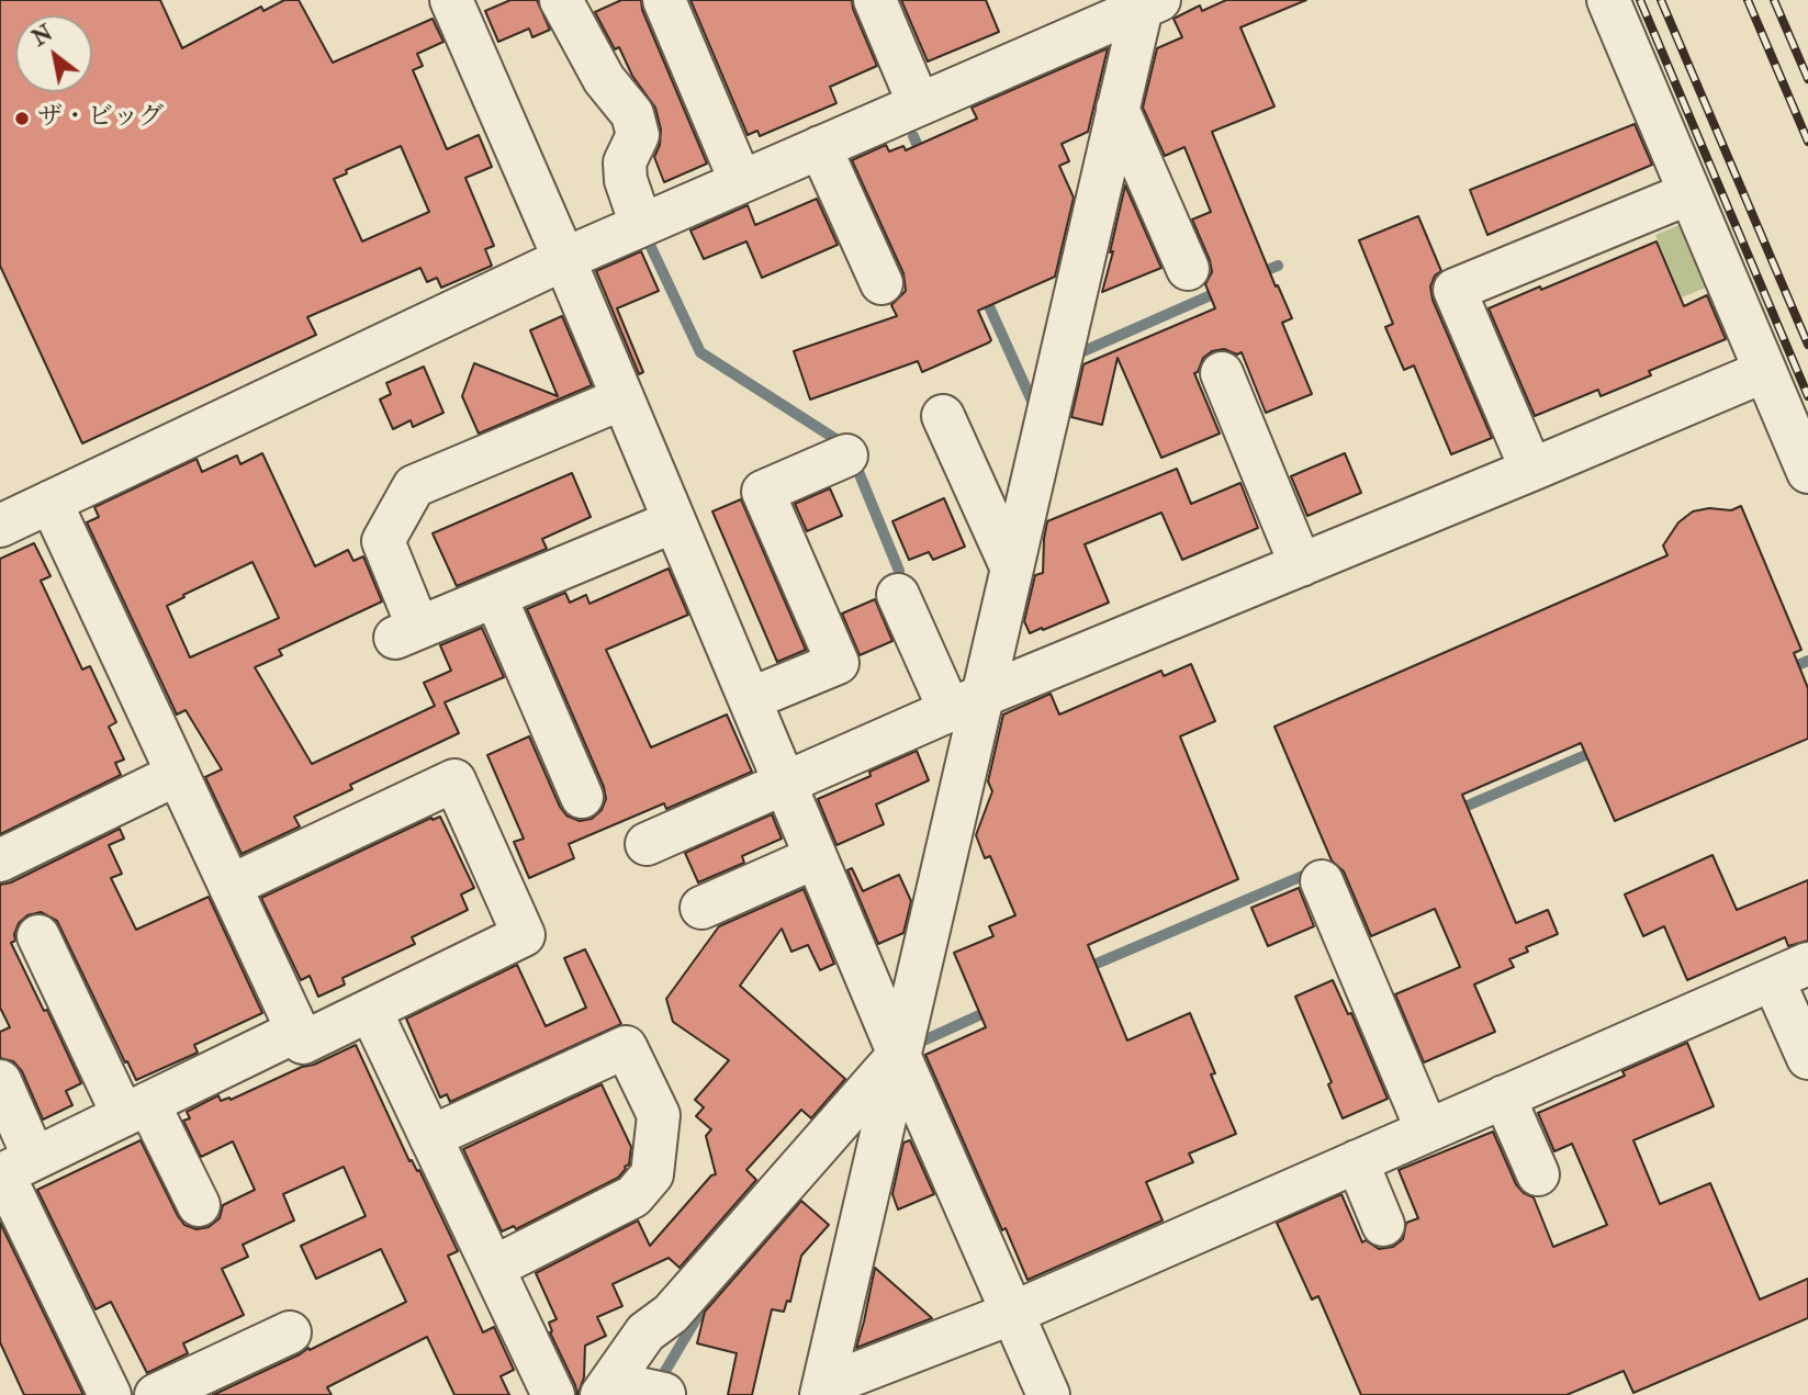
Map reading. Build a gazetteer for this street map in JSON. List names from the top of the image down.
{
  "places": ["ザ・ビッグ"],
  "north": "top left"
}
